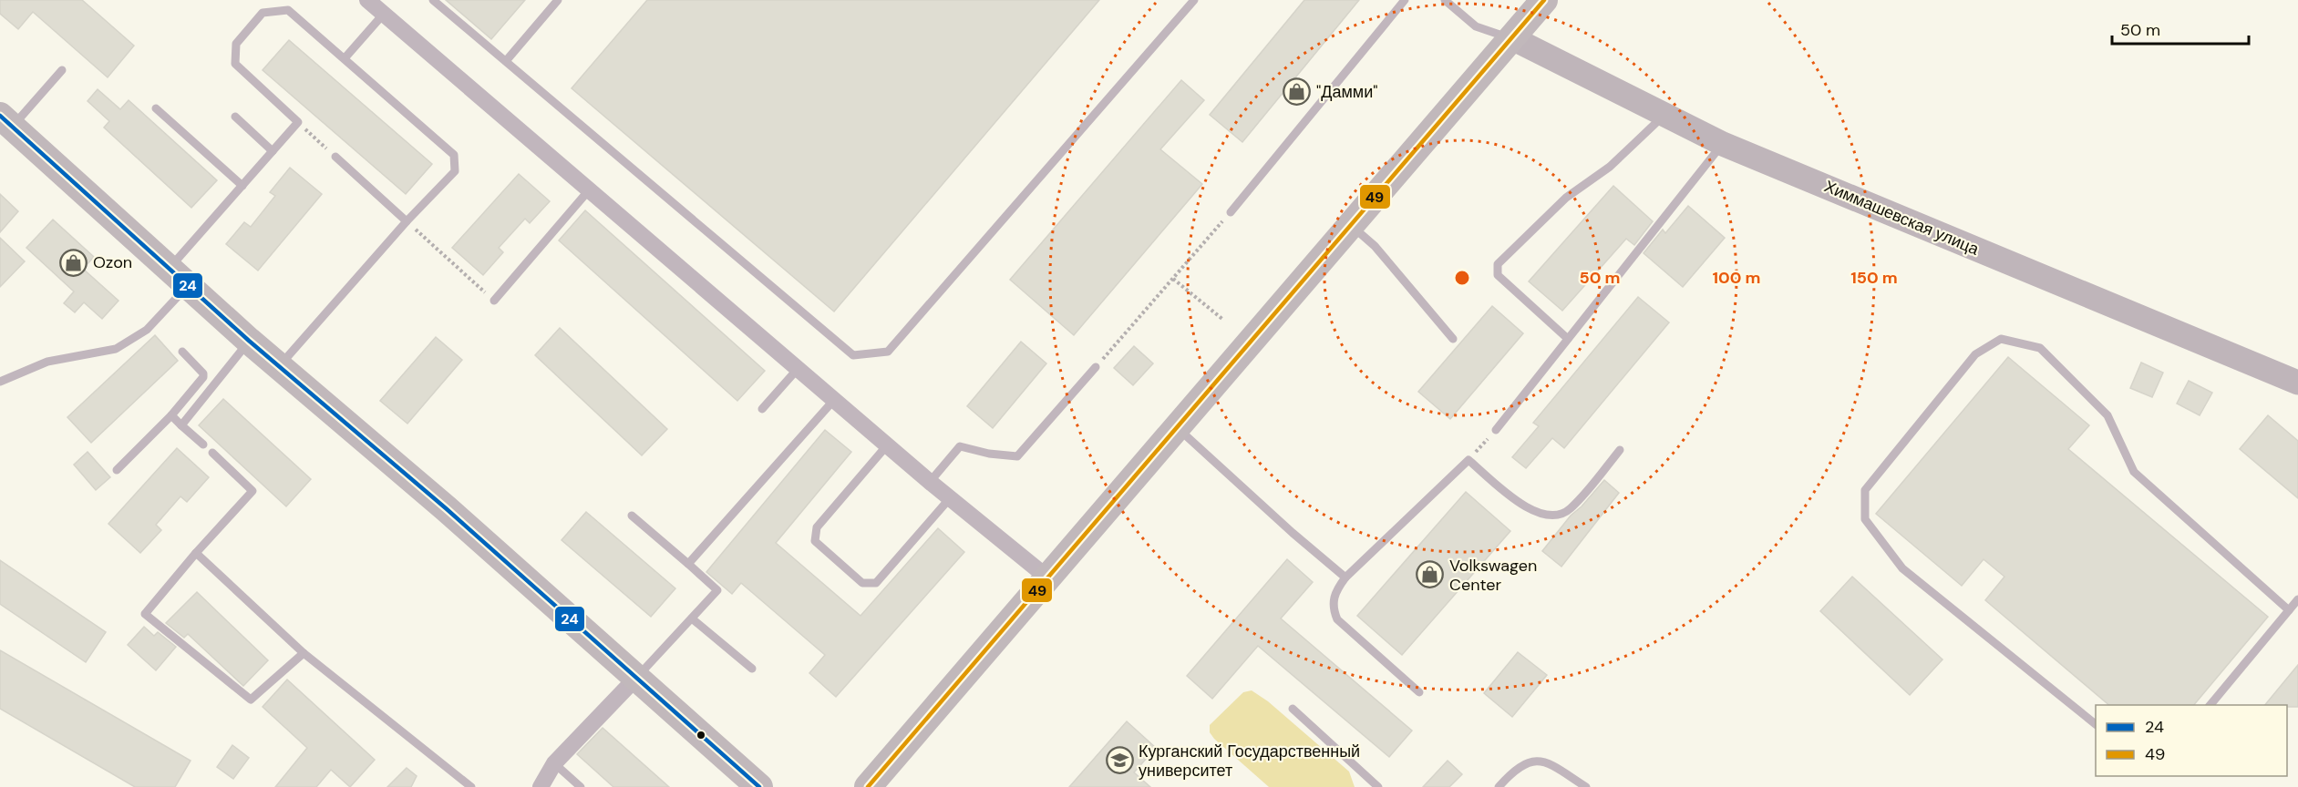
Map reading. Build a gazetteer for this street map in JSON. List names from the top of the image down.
{
  "streets": {
    "street": ["Химмашевская улица"]
  },
  "places": {
    "shop": ["\"Дамми\"", "Ozon", "Volkswagen Center"],
    "school or university": ["Курганский Государственный университет"]
  },
  "lines": ["transit line 49", "transit line 24"],
  "legend": ["24", "49"],
  "scale_bar": "50 m",
  "rings": ["50 m", "100 m", "150 m"]
}
